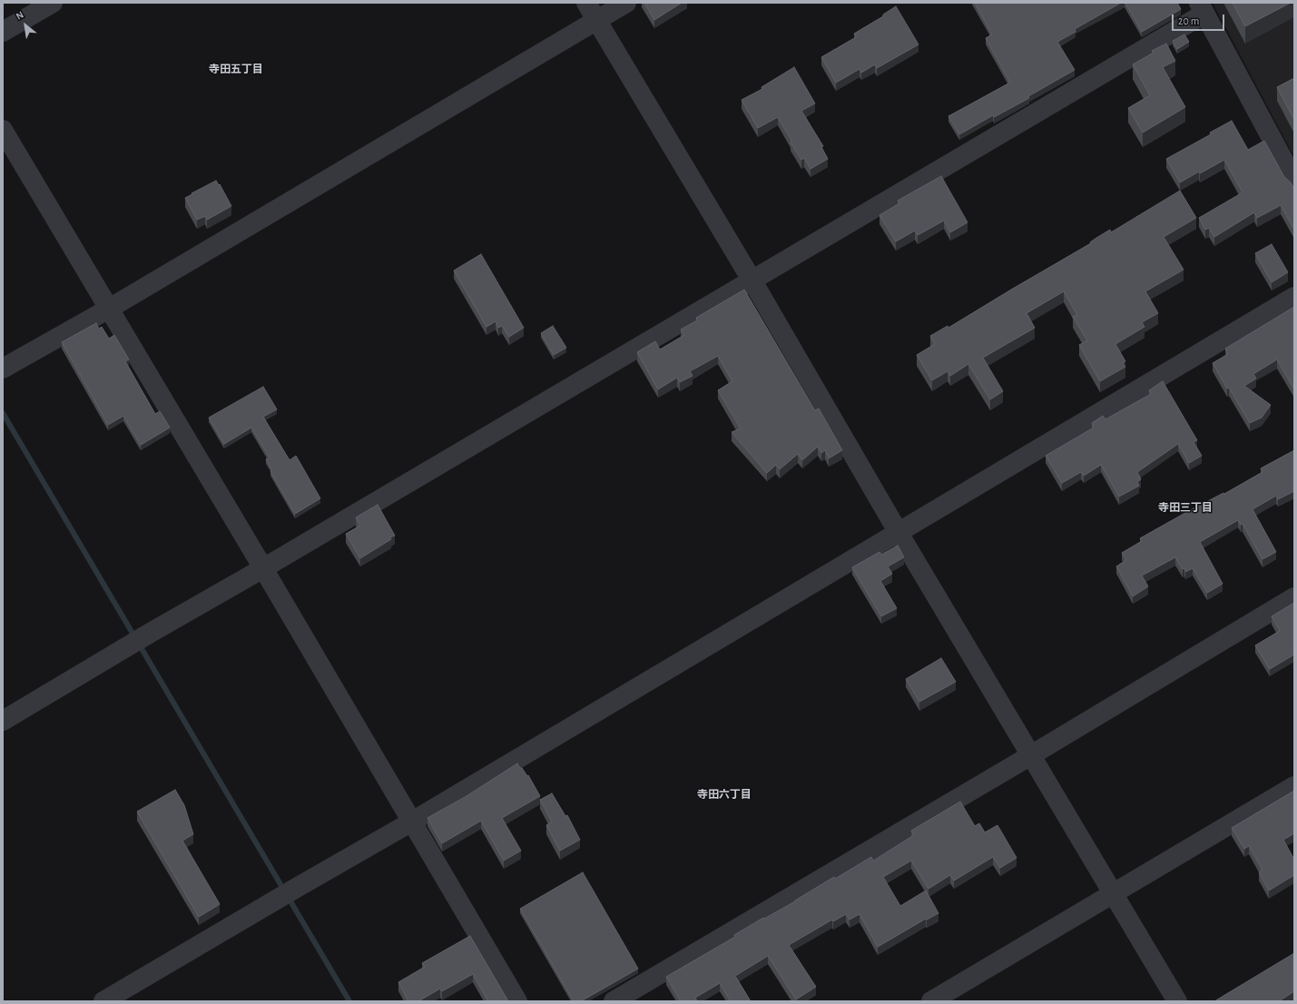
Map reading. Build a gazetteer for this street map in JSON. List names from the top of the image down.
{
  "districts": ["寺田五丁目", "寺田三丁目", "寺田六丁目"],
  "scale_bar": "20 m",
  "north": "top left"
}
